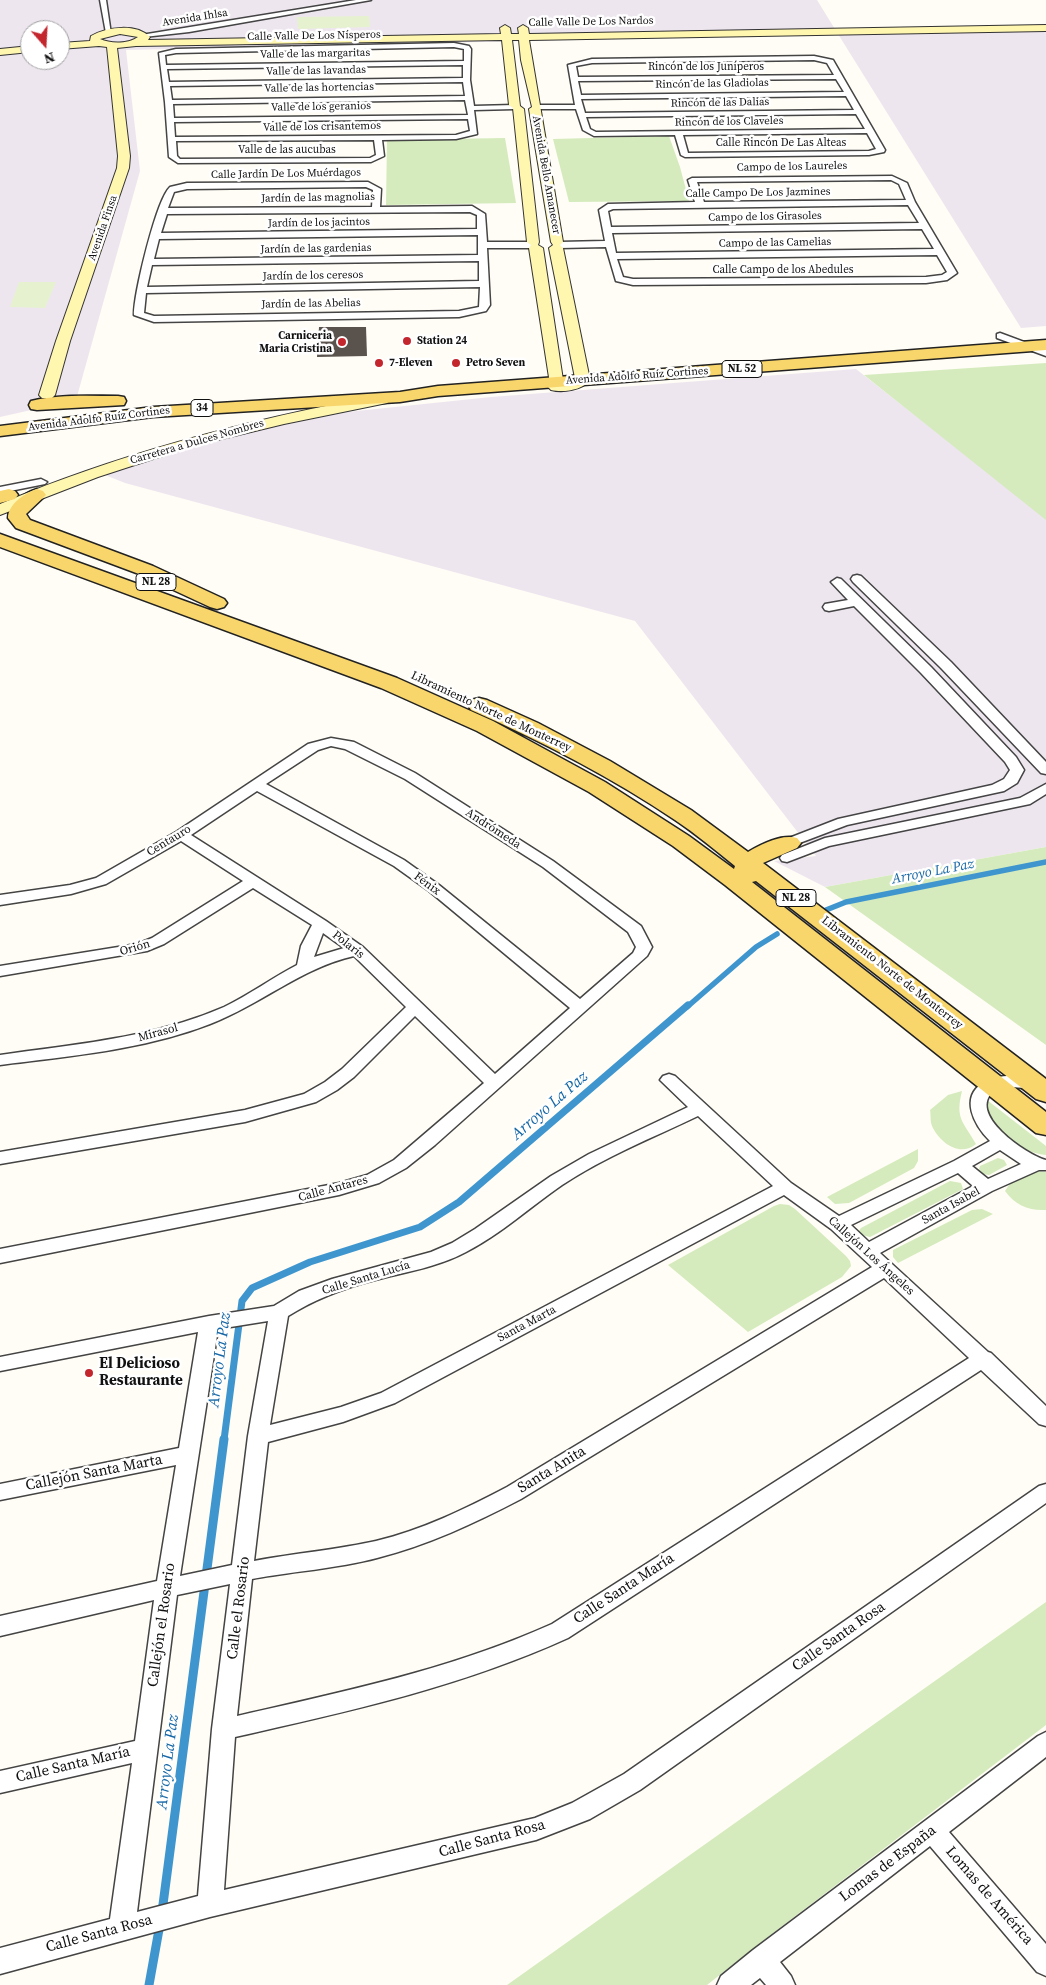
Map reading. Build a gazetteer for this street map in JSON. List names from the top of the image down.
{
  "streets": {
    "main road": [
      "NL 52",
      "Avenida Adolfo Ruíz Cortines",
      "34",
      "NL 28",
      "Libramiento Norte de Monterrey"
    ],
    "street": [
      "Avenida Ihlsa",
      "Calle Valle De Los Nardos",
      "Calle Valle De Los Nísperos",
      "Valle de las margaritas",
      "Rincón de los Juníperos",
      "Valle de las lavandas",
      "Rincón de las Gladiolas",
      "Valle de las hortencias",
      "Rincón de las Dalias",
      "Valle de los geranios",
      "Rincón de los Claveles",
      "Valle de los crisantemos",
      "Calle Rincón De Las Alteas",
      "Valle de las aucubas",
      "Campo de los Laureles",
      "Calle Jardín De Los Muérdagos",
      "Avenida Bello Amanecer",
      "Calle Campo De Los Jazmines",
      "Jardín de las magnolias",
      "Campo de los Girasoles",
      "Jardín de los jacintos",
      "Avenida Finsa",
      "Campo de las Camelias",
      "Jardín de las gardenias",
      "Calle Campo de los Abedules",
      "Jardín de los ceresos",
      "Jardín de las Abelias",
      "Carretera a Dulces Nombres",
      "Andrómeda",
      "Centauro",
      "Fénix",
      "Polaris",
      "Orión",
      "Mirasol",
      "Calle Antares",
      "Santa Isabel",
      "Callejón Los Ángeles",
      "Calle Santa Lucía",
      "Santa Marta",
      "Santa Anita",
      "Callejón Santa Marta",
      "Calle Santa María",
      "Calle el Rosario",
      "Callejón el Rosario",
      "Calle Santa Rosa",
      "Lomas de España",
      "Lomas de América"
    ]
  },
  "crossings": [
    ["Avenida Ihlsa", "Calle Valle De Los Nardos"],
    ["Calle Valle De Los Nardos", "Avenida Bello Amanecer"],
    ["Calle Valle De Los Nísperos", "Valle de las margaritas"],
    ["Rincón de las Dalias", "Rincón de los Claveles"],
    ["Rincón de los Claveles", "Calle Rincón De Las Alteas"],
    ["Valle de los crisantemos", "Valle de las aucubas"],
    ["Campo de los Laureles", "Calle Campo De Los Jazmines"],
    ["Calle Jardín De Los Muérdagos", "Jardín de las magnolias"],
    ["Avenida Bello Amanecer", "Avenida Adolfo Ruíz Cortines"],
    ["Calle Campo De Los Jazmines", "Campo de los Girasoles"],
    ["Jardín de las magnolias", "Jardín de los jacintos"],
    ["Campo de las Camelias", "Calle Campo de los Abedules"],
    ["Jardín de los ceresos", "Jardín de las Abelias"],
    ["Avenida Adolfo Ruíz Cortines", "Carretera a Dulces Nombres"],
    ["Andrómeda", "Centauro"],
    ["Andrómeda", "Calle Antares"],
    ["Centauro", "Fénix"],
    ["Centauro", "Polaris"],
    ["Fénix", "Calle Antares"],
    ["Polaris", "Orión"],
    ["Polaris", "Mirasol"],
    ["Polaris", "Calle Antares"],
    ["Santa Isabel", "Callejón Los Ángeles"],
    ["Callejón Los Ángeles", "Calle Santa Lucía"],
    ["Callejón Los Ángeles", "Santa Marta"],
    ["Callejón Los Ángeles", "Santa Anita"],
    ["Callejón Los Ángeles", "Calle Santa María"],
    ["Calle Santa Lucía", "Calle el Rosario"],
    ["Calle Santa Lucía", "Callejón el Rosario"],
    ["Santa Marta", "Calle el Rosario"],
    ["Santa Anita", "Calle el Rosario"],
    ["Santa Anita", "Callejón el Rosario"],
    ["Callejón Santa Marta", "Callejón el Rosario"],
    ["Calle Santa María", "Calle el Rosario"],
    ["Calle Santa María", "Callejón el Rosario"],
    ["Calle el Rosario", "Calle Santa Rosa"],
    ["Callejón el Rosario", "Calle Santa Rosa"],
    ["Lomas de España", "Lomas de América"]
  ],
  "water": ["Arroyo La Paz"],
  "places": [
    "Station 24",
    "Carniceria Maria Cristina",
    "7-Eleven",
    "Petro Seven",
    "El Delicioso Restaurante"
  ],
  "north": "bottom"
}
